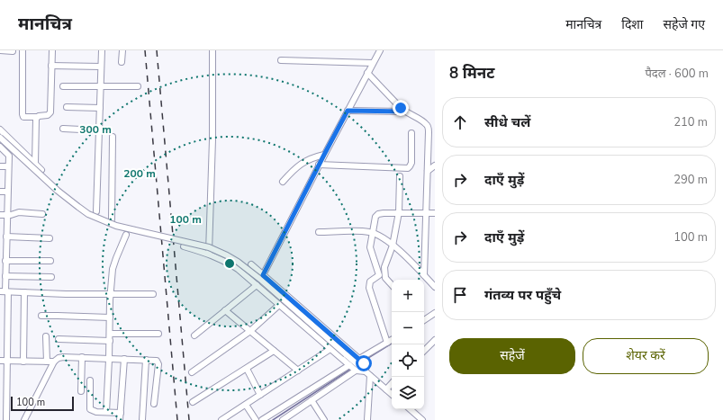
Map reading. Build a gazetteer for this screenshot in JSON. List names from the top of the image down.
{
  "scale_bar": "100 m",
  "page": {
    "header": "मानचित्र",
    "nav": ["मानचित्र", "दिशा", "सहेजे गए"],
    "heading": ["8 मिनट", "पैदल · 600 m"],
    "list": [
      ["सीधे चलें", "210 m"],
      ["दाएँ मुड़ें", "290 m"],
      ["दाएँ मुड़ें", "100 m"],
      "गंतव्य पर पहुँचे"
    ],
    "map_buttons": ["+", "−"],
    "buttons": ["सहेजें", "शेयर करें"],
    "scale": "100 m"
  },
  "rings": ["300 m", "200 m", "100 m"]
}
